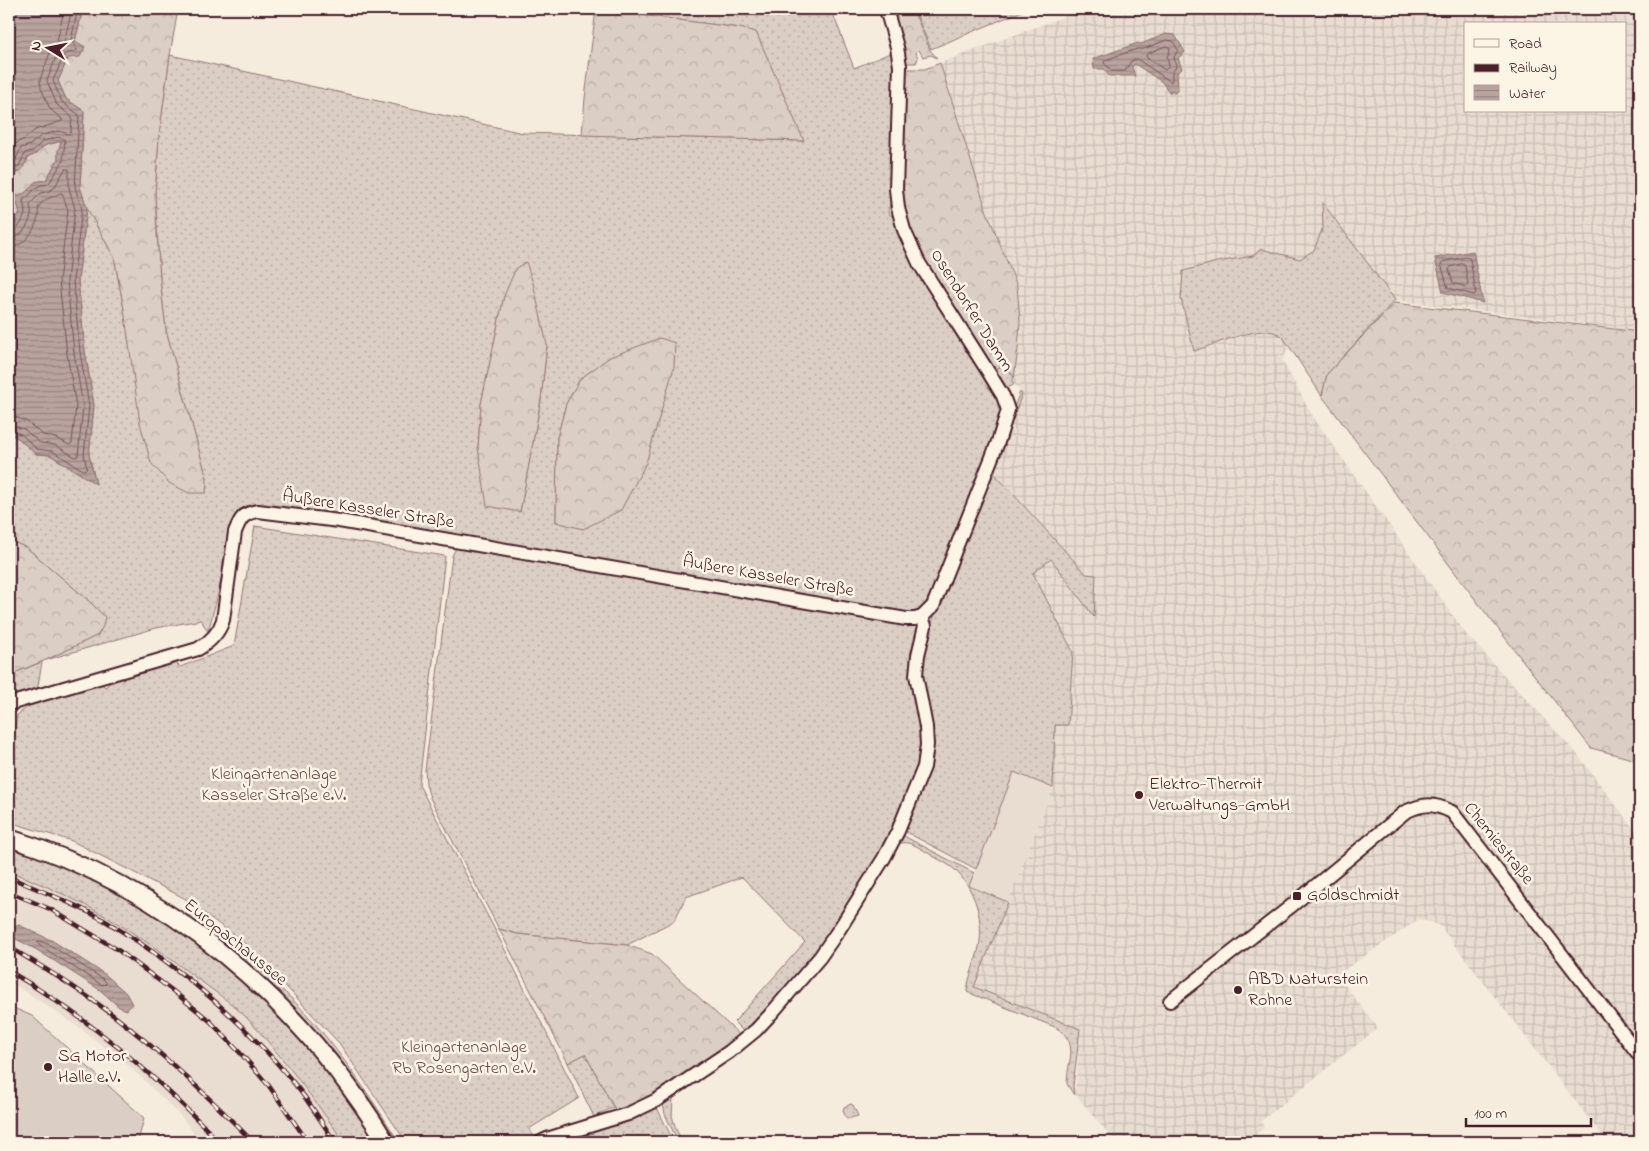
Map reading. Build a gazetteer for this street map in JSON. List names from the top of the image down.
{
  "streets": {
    "main road": ["Europachaussee"],
    "street": ["Osendorfer Damm", "Äußere Kasseler Straße", "Chemiestraße"]
  },
  "crossings": [
    ["Osendorfer Damm", "Äußere Kasseler Straße"]
  ],
  "parks": ["Kleingartenanlage Kasseler Straße e.V.", "Kleingartenanlage Rb Rosengarten e.V."],
  "places": {
    "other": ["Elektro-Thermit Verwaltungs-GmbH", "ABD Naturstein Rohne", "SG Motor Halle e.V."],
    "transit": ["Goldschmidt"]
  },
  "legend": ["Road", "Railway", "Water"],
  "scale_bar": "100 m",
  "north": "left"
}
